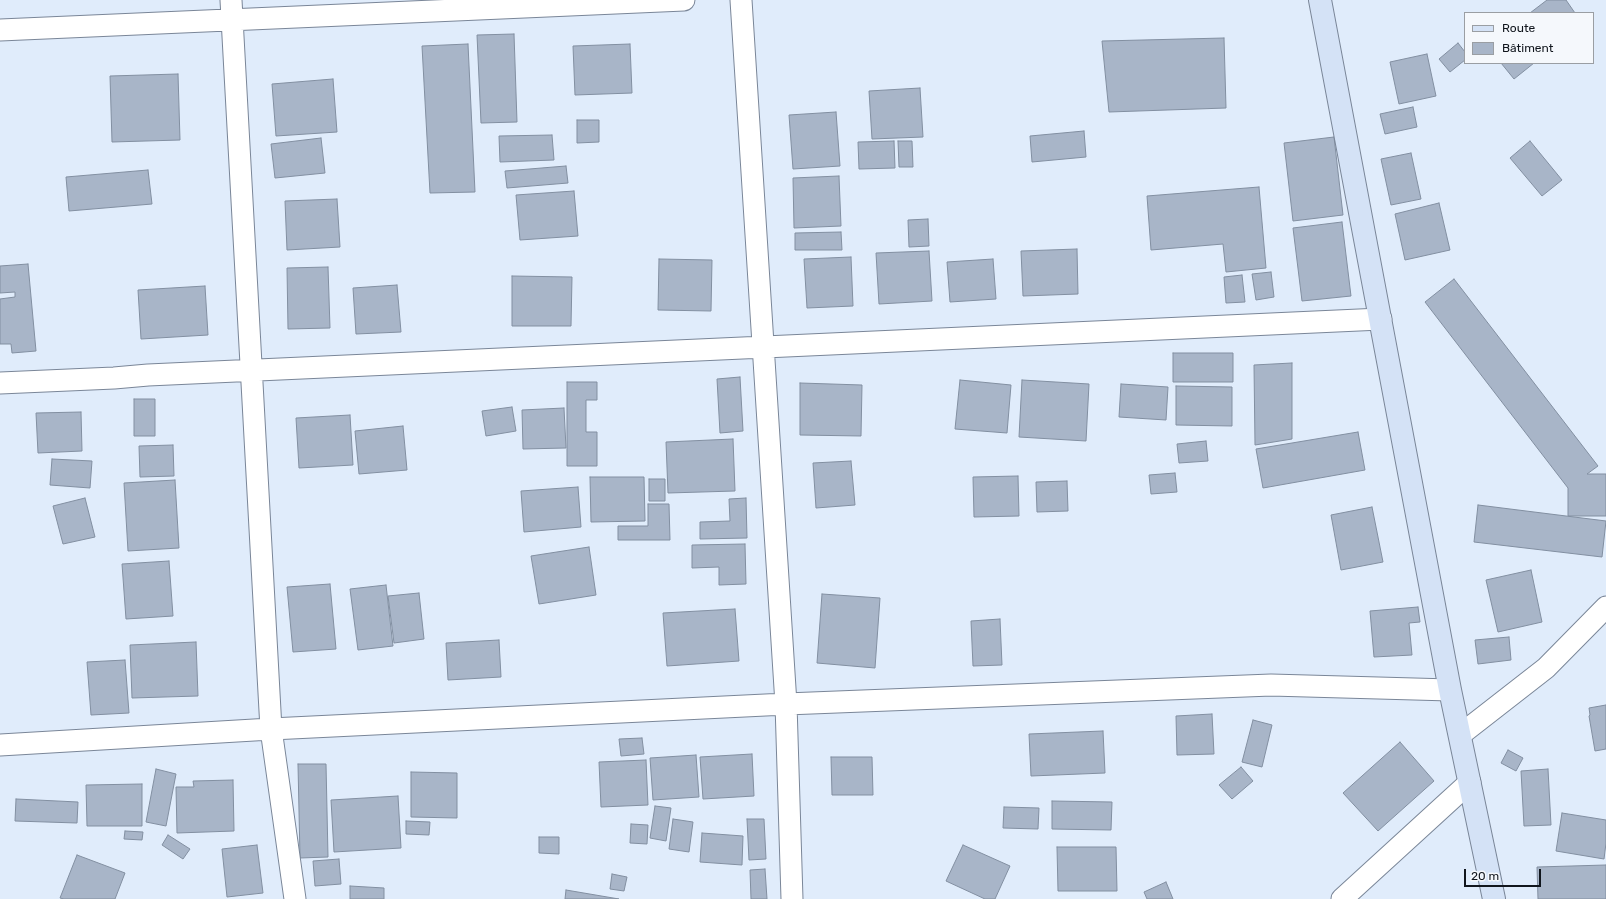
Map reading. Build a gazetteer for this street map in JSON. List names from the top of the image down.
{
  "legend": ["Route", "Bâtiment"],
  "scale_bar": "20 m"
}
